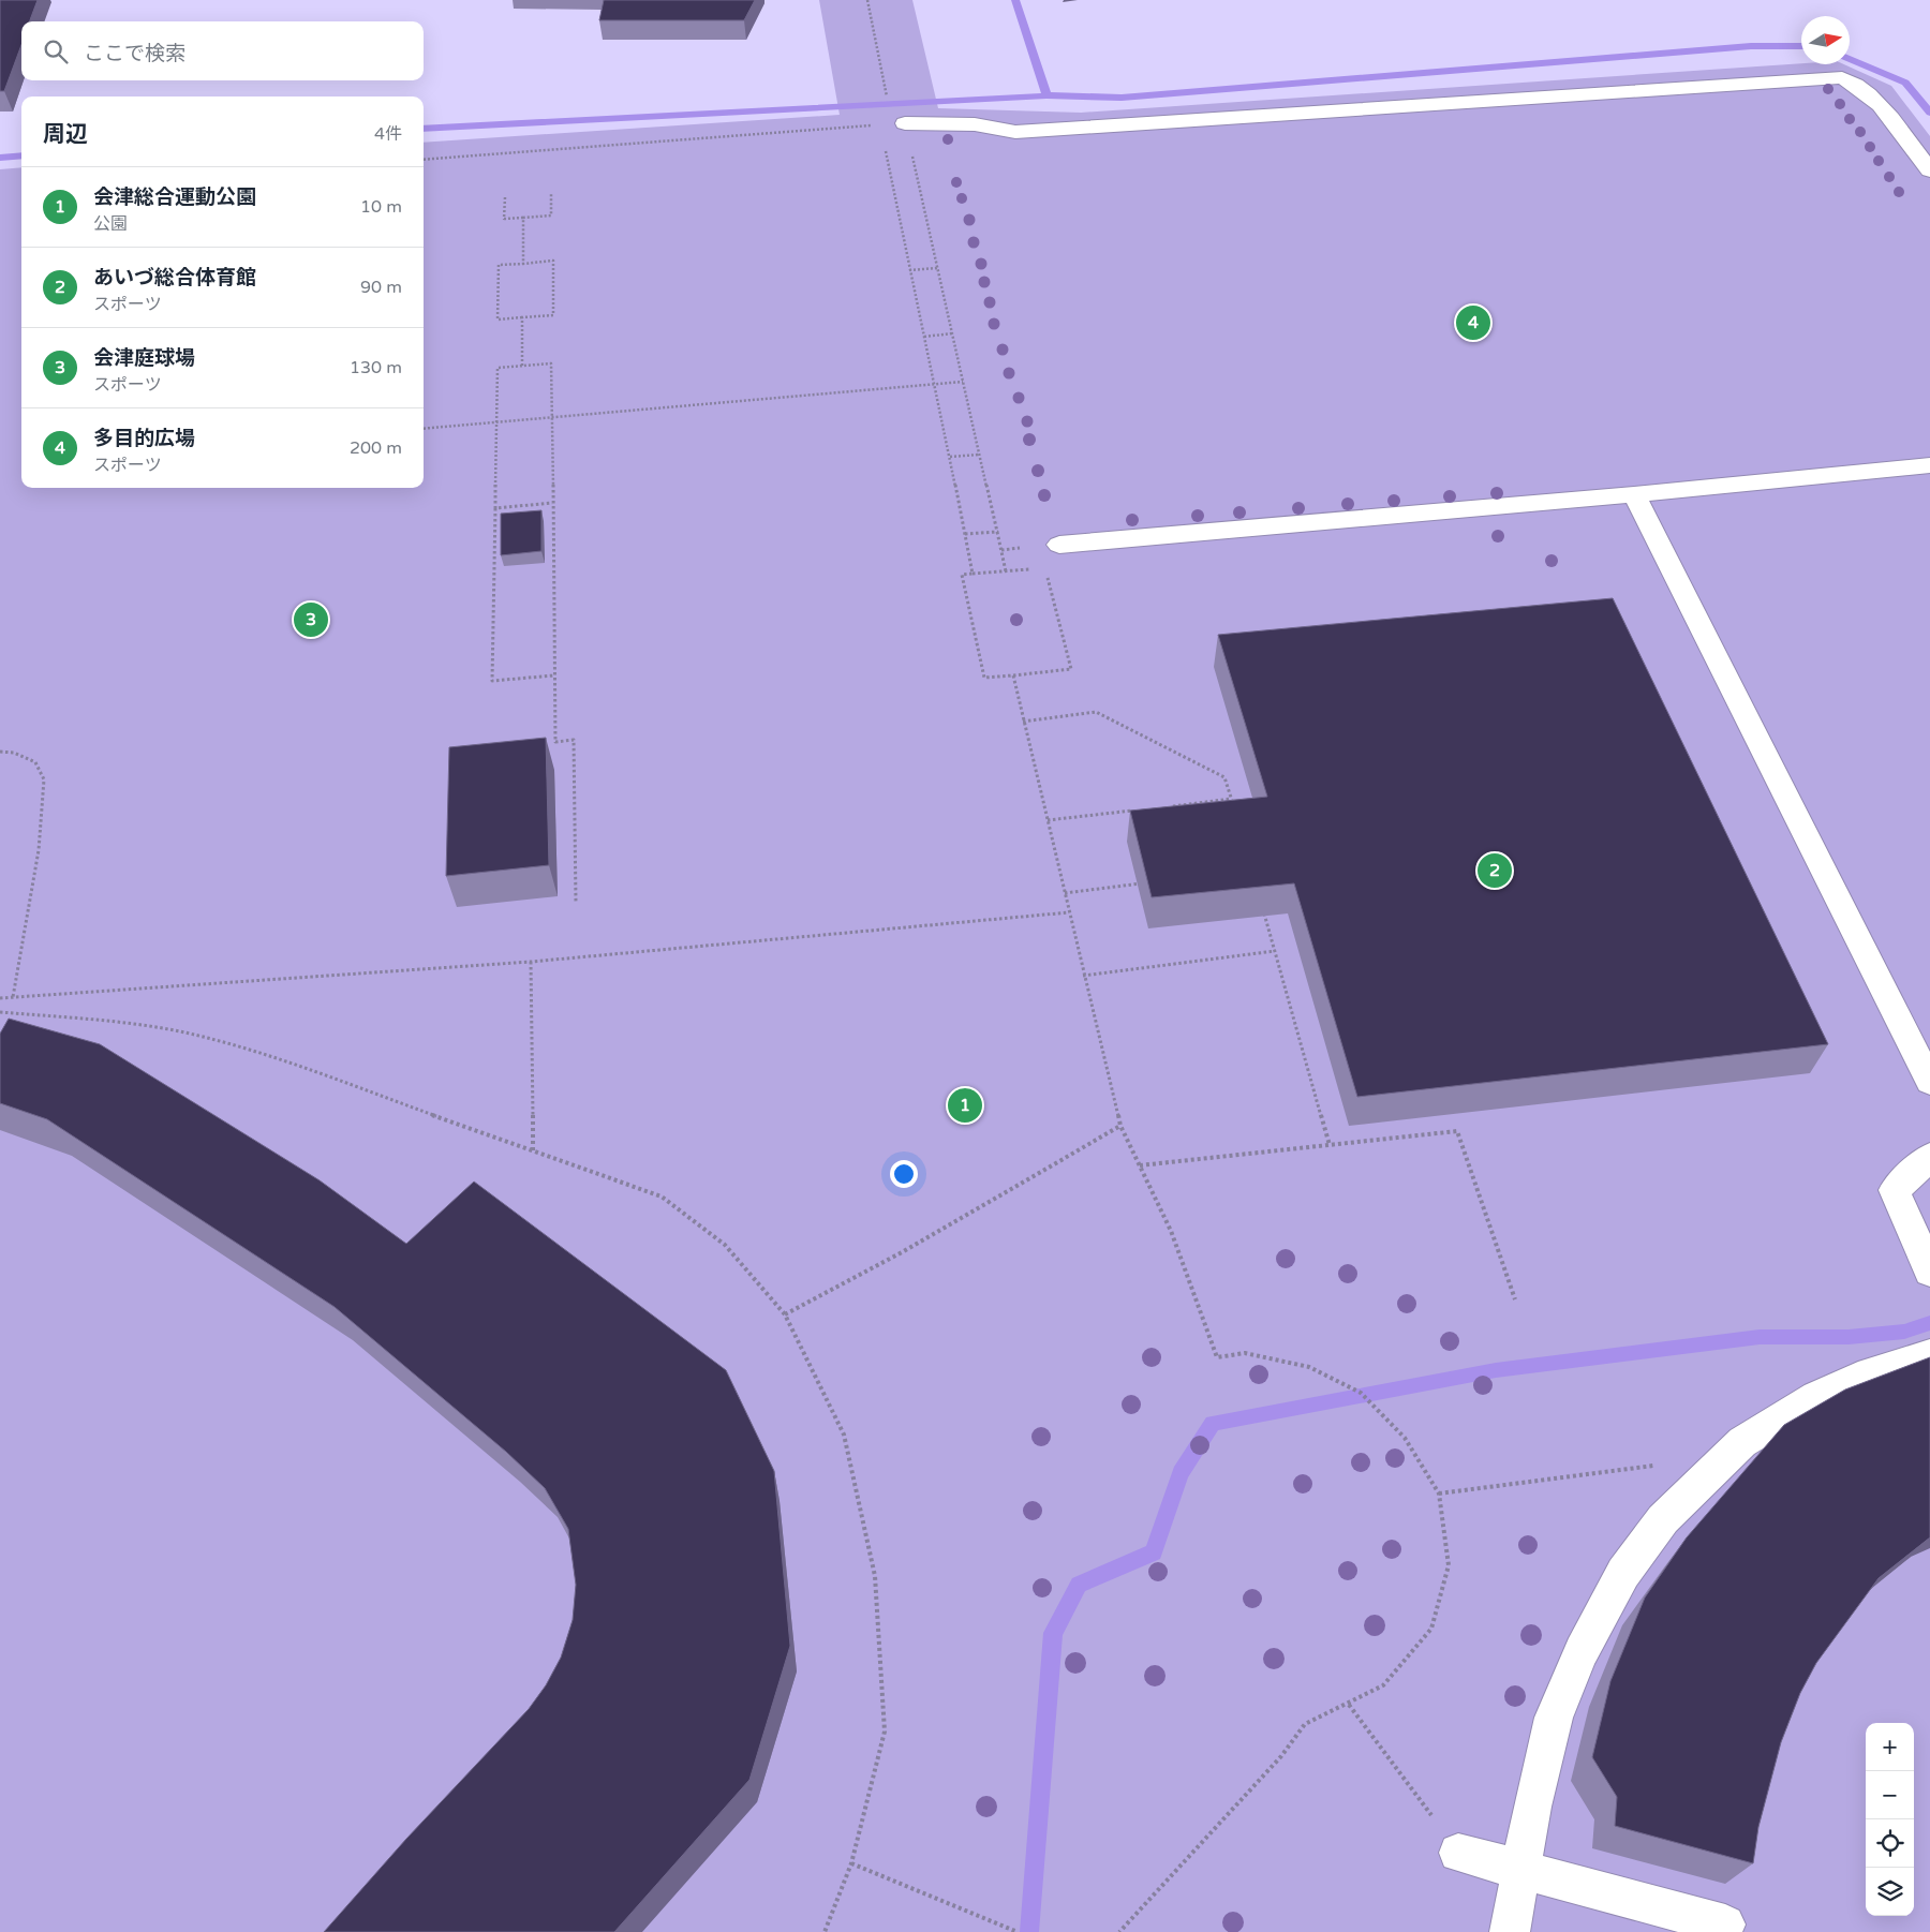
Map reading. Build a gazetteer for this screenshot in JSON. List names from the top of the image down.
{
  "north": "right",
  "page": {
    "search": "ここで検索",
    "heading": ["周辺", "4件"],
    "list": [
      {
        "mark": "1",
        "name": "会津総合運動公園",
        "note": "公園",
        "value": "10 m"
      },
      {
        "mark": "2",
        "name": "あいづ総合体育館",
        "note": "スポーツ",
        "value": "90 m"
      },
      {
        "mark": "3",
        "name": "会津庭球場",
        "note": "スポーツ",
        "value": "130 m"
      },
      {
        "mark": "4",
        "name": "多目的広場",
        "note": "スポーツ",
        "value": "200 m"
      }
    ],
    "pins": [
      "4",
      "3",
      "2",
      "1"
    ],
    "map_buttons": ["+", "−"]
  }
}
